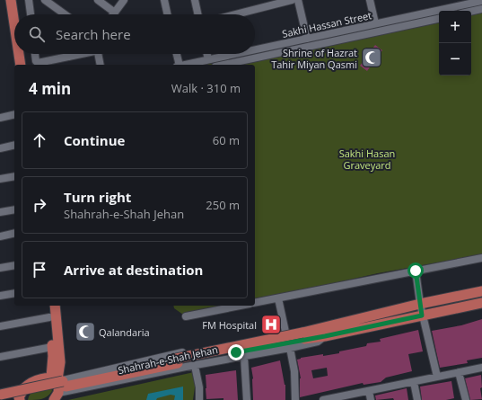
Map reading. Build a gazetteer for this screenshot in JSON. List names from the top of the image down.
{
  "streets": {
    "main road": ["Shahrah-e-Shah Jehan"],
    "street": ["Sakhi Hassan Street"]
  },
  "parks": ["Sakhi Hasan Graveyard"],
  "places": {
    "mosque": ["Shrine of Hazrat Tahir Miyan Qasmi", "Qalandaria"],
    "hospital": ["FM Hospital"]
  },
  "page": {
    "map_buttons": ["+", "−"],
    "search": "Search here",
    "heading": ["4 min", "Walk · 310 m"],
    "list": [
      ["Continue", "60 m"],
      ["Turn right", "Shahrah-e-Shah Jehan", "250 m"],
      "Arrive at destination"
    ]
  }
}
